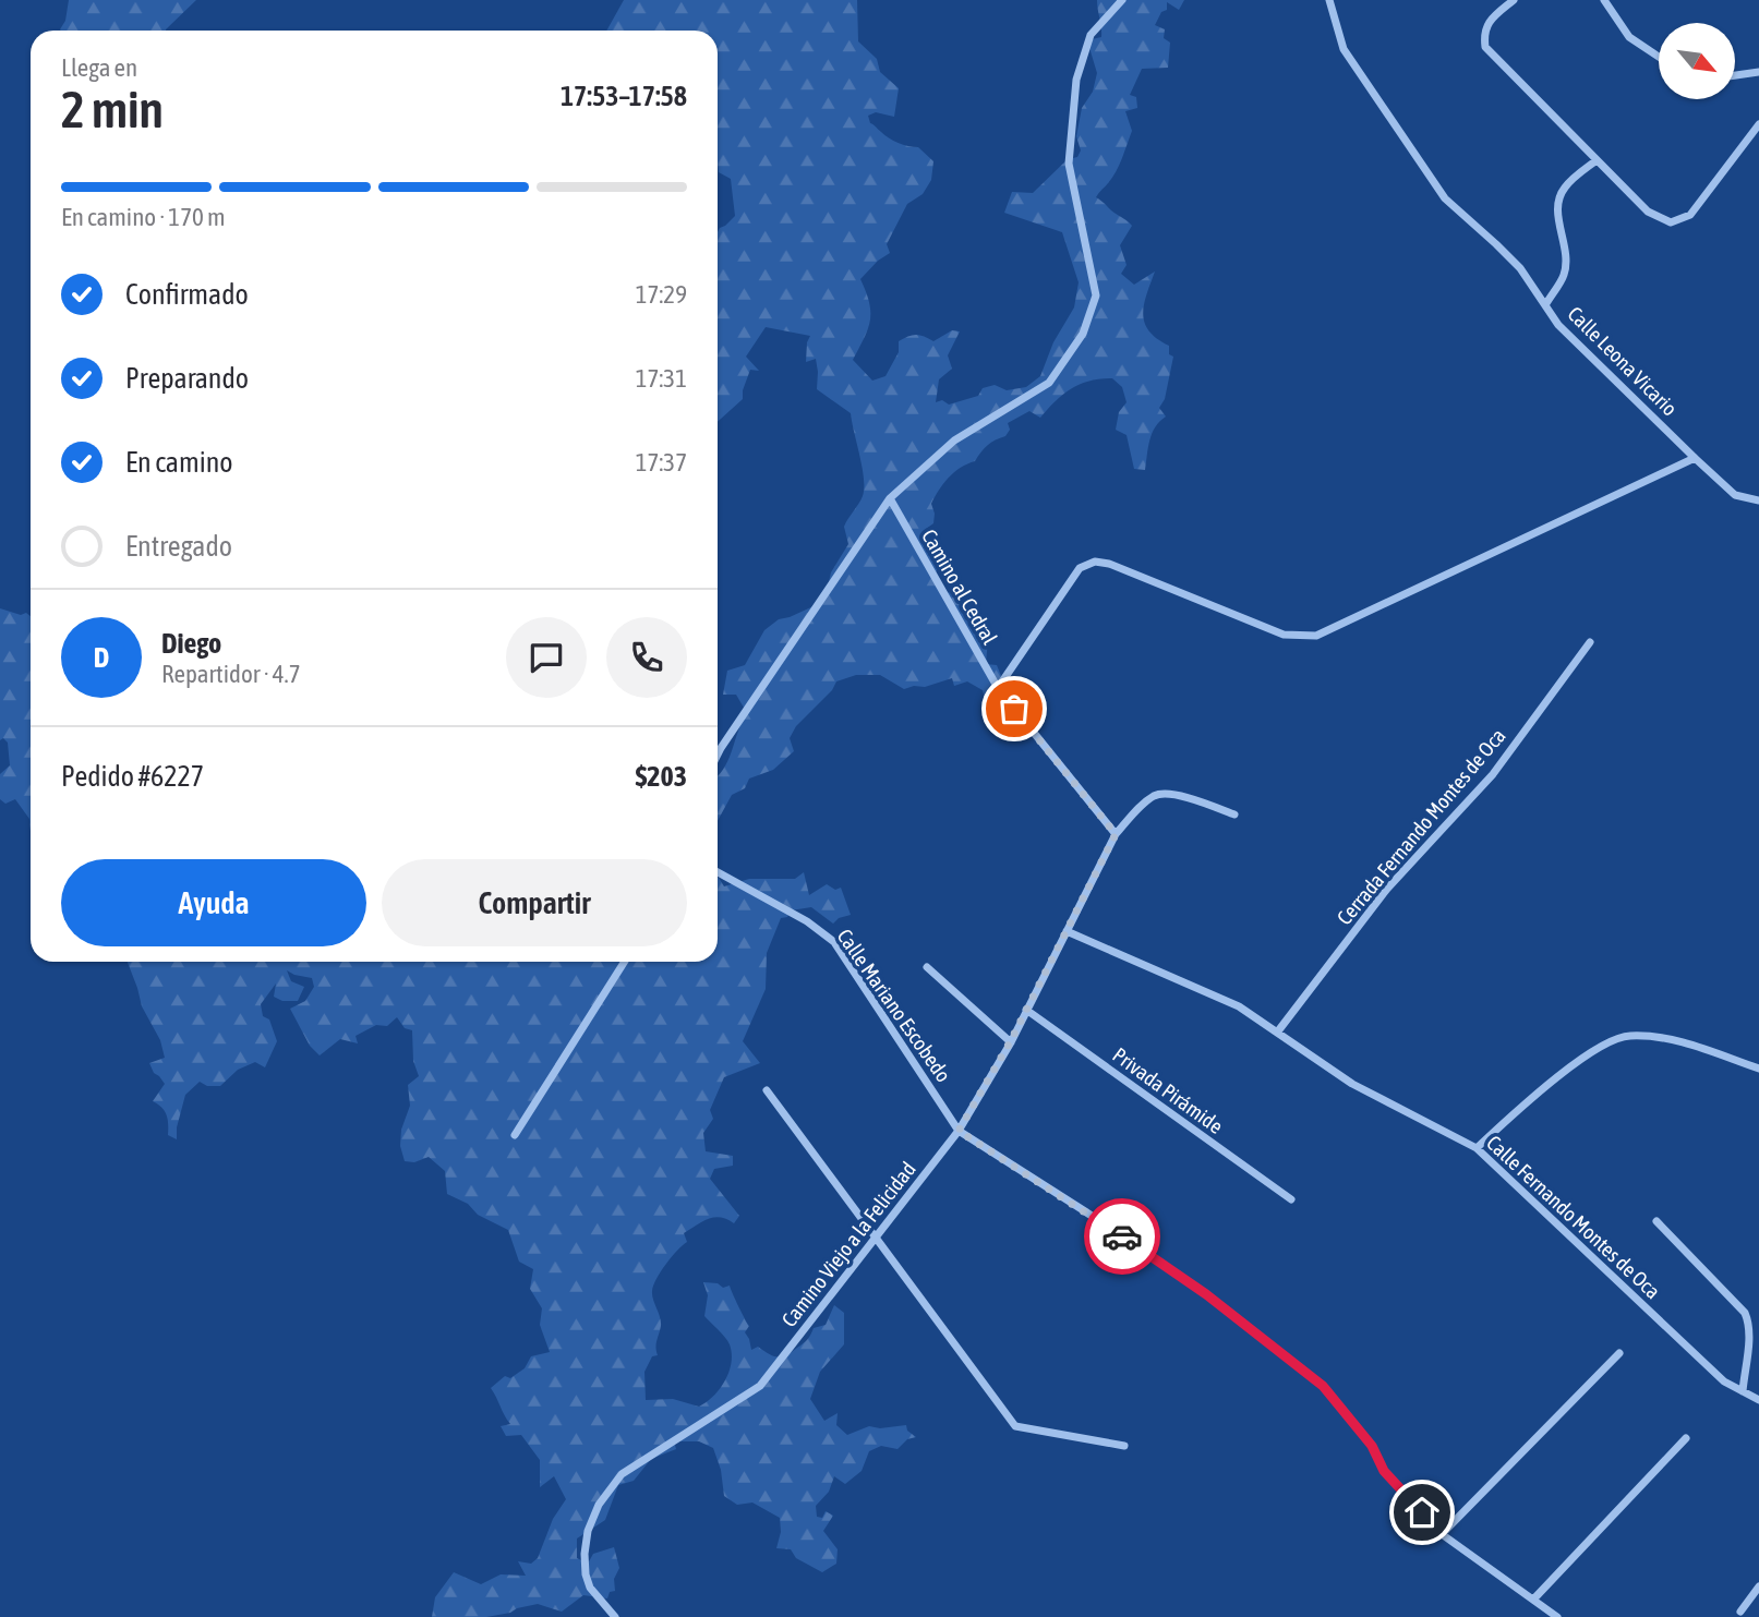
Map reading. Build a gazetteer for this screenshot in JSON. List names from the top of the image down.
{
  "streets": {
    "street": [
      "Calle Leona Vicario",
      "Camino al Cedral",
      "Cerrada Fernando Montes de Oca",
      "Calle Mariano Escobedo",
      "Privada Pirámide",
      "Calle Fernando Montes de Oca",
      "Camino Viejo a la Felicidad"
    ]
  },
  "crossings": [
    ["Camino al Cedral", "Camino Viejo a la Felicidad"],
    ["Cerrada Fernando Montes de Oca", "Calle Fernando Montes de Oca"],
    ["Calle Mariano Escobedo", "Camino Viejo a la Felicidad"],
    ["Privada Pirámide", "Camino Viejo a la Felicidad"],
    ["Calle Fernando Montes de Oca", "Camino Viejo a la Felicidad"]
  ],
  "north": "bottom right",
  "page": {
    "heading": ["2 min", "Llega en", "17:53–17:58"],
    "panel": [
      "Diego",
      "Repartidor · 4.7",
      "Pedido #6227",
      "$203"
    ],
    "bar": "En camino · 170 m",
    "list": [
      ["Confirmado", "17:29"],
      ["Preparando", "17:31"],
      ["En camino", "17:37"],
      "Entregado"
    ],
    "round": "D",
    "buttons": ["Ayuda", "Compartir"]
  }
}
